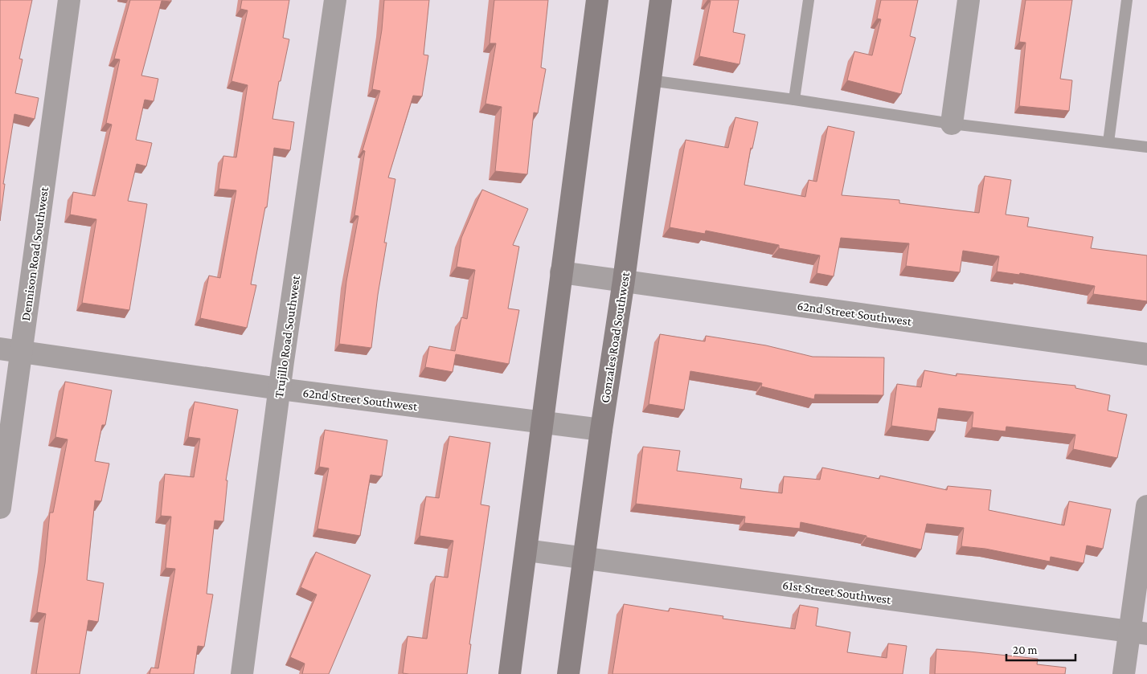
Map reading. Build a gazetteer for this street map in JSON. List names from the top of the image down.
{
  "streets": {
    "street": [
      "Dennison Road Southwest",
      "62nd Street Southwest",
      "Trujillo Road Southwest",
      "Gonzales Road Southwest",
      "61st Street Southwest"
    ]
  },
  "crossings": [
    ["Dennison Road Southwest", "62nd Street Southwest"],
    ["62nd Street Southwest", "Trujillo Road Southwest"],
    ["62nd Street Southwest", "Gonzales Road Southwest"],
    ["Gonzales Road Southwest", "61st Street Southwest"]
  ],
  "scale_bar": "20 m"
}
